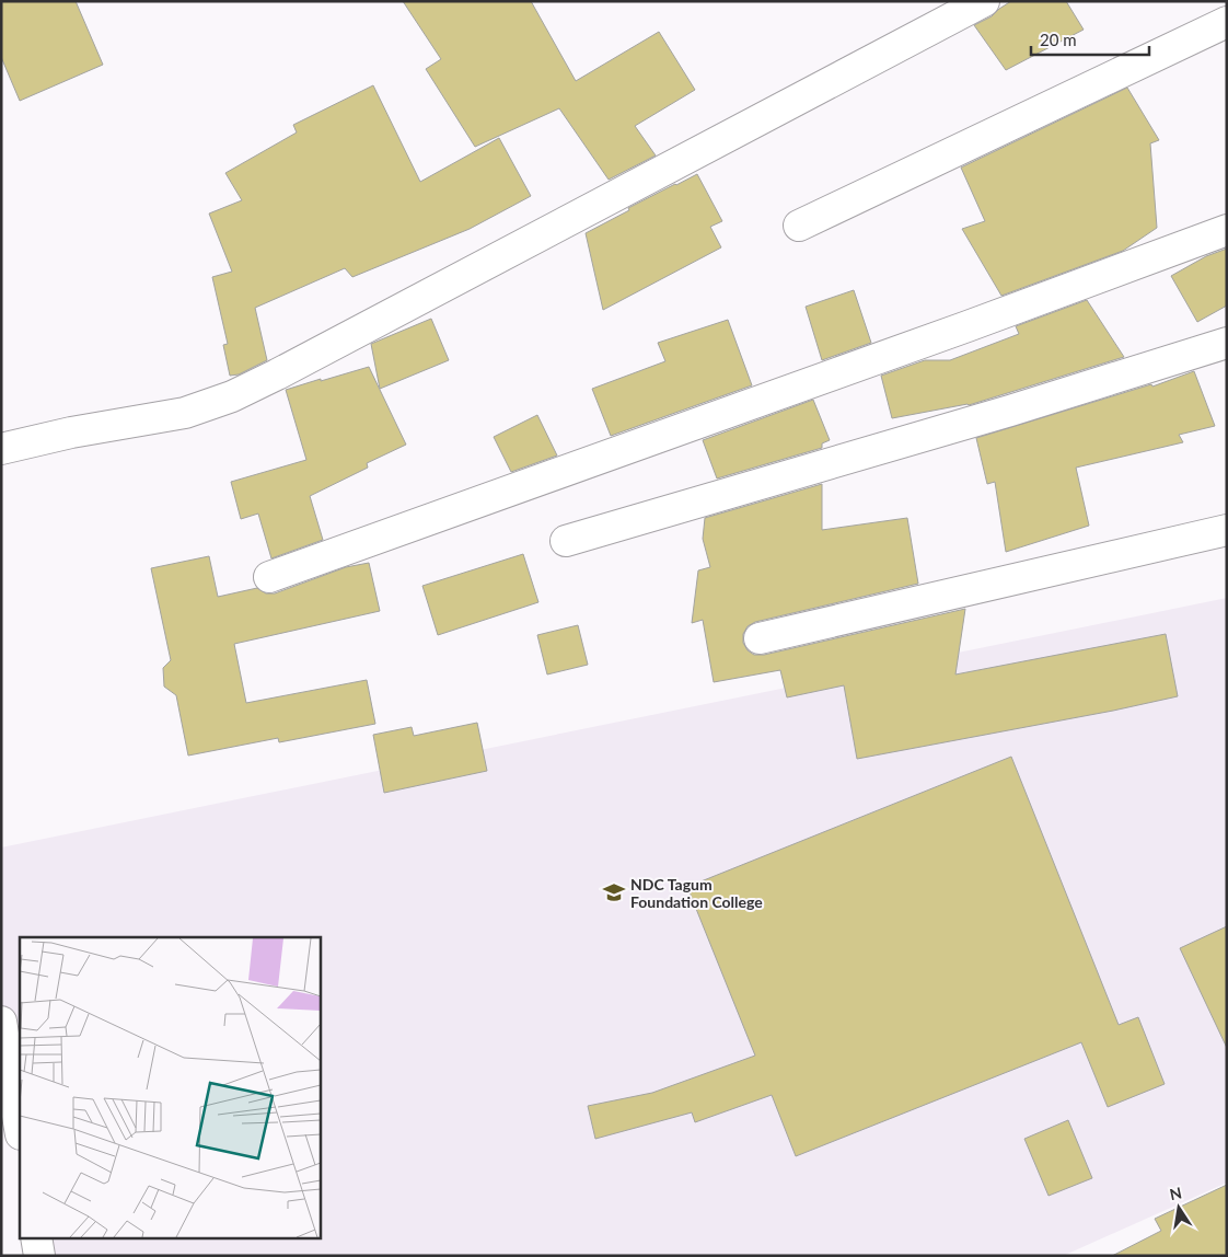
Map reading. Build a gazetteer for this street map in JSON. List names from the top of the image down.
{
  "places": {
    "school or university": ["NDC Tagum Foundation College"]
  },
  "scale_bar": "20 m",
  "north": "top"
}
